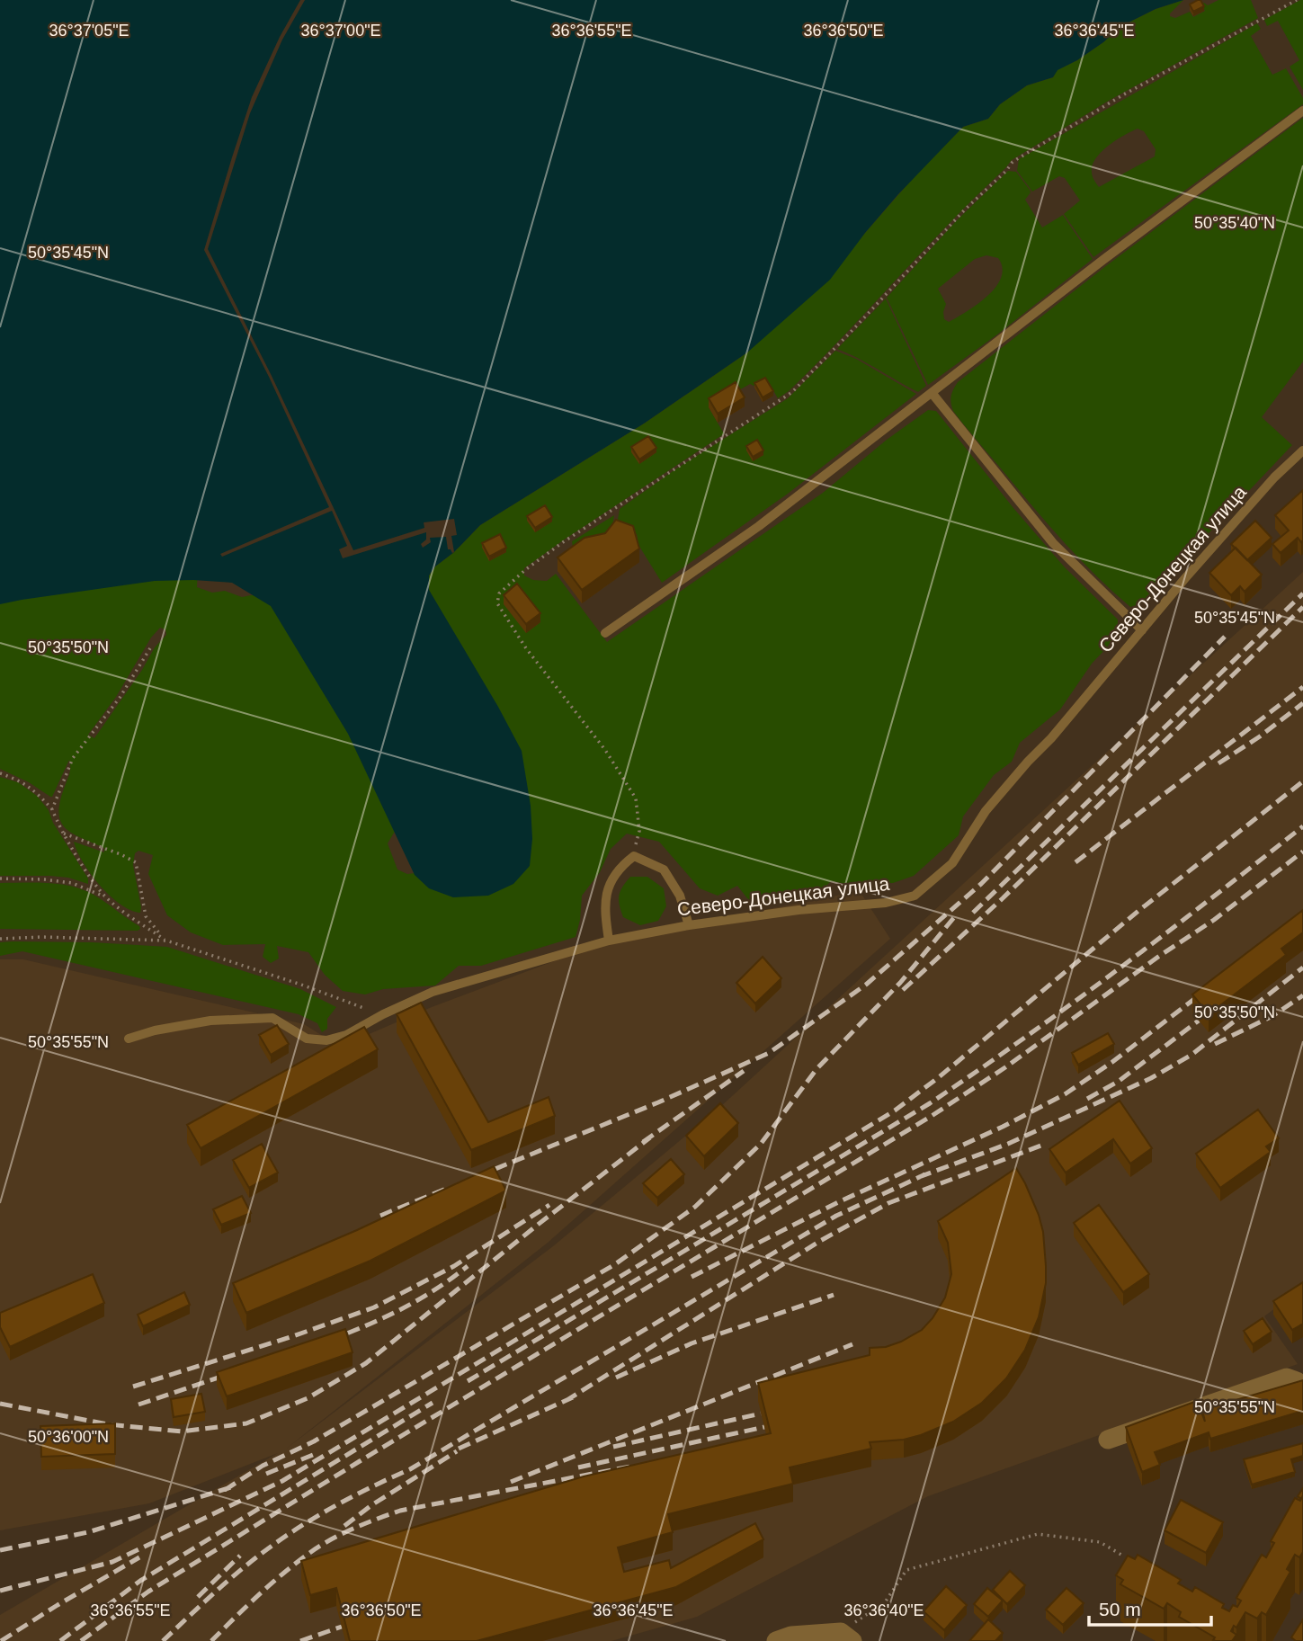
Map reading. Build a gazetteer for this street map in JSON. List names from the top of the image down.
{
  "streets": {
    "lane": ["Северо-Донецкая улица"]
  },
  "scale_bar": "50 m",
  "coordinates": [
    "36°37'05\"E",
    "36°37'00\"E",
    "36°36'55\"E",
    "36°36'50\"E",
    "36°36'45\"E",
    "50°35'40\"N",
    "50°35'45\"N",
    "50°35'50\"N",
    "50°35'55\"N",
    "50°36'00\"N",
    "36°36'40\"E"
  ]
}
